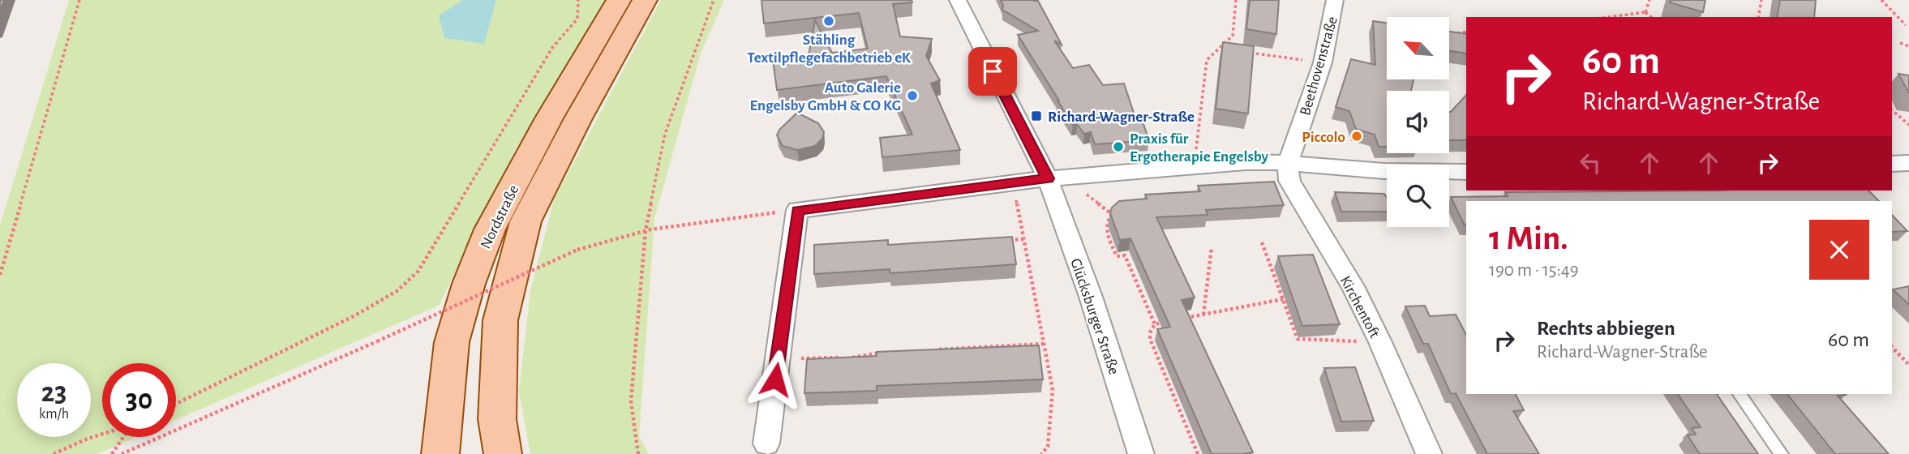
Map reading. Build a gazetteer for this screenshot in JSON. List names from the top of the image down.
{
  "streets": {
    "main road": ["Nordstraße"],
    "street": ["Beethovenstraße", "Kirchentoft", "Glücksburger Straße"]
  },
  "crossings": [
    ["Beethovenstraße", "Kirchentoft"]
  ],
  "places": {
    "other": [
      "Stähling Textilpflegefachbetrieb eK",
      "Auto Galerie Engelsby GmbH & CO KG",
      "Piccolo",
      "Praxis für Ergotherapie Engelsby"
    ],
    "transit": ["Richard-Wagner-Straße"]
  },
  "north": "top left",
  "page": {
    "turn": ["60 m", "Richard-Wagner-Straße"],
    "heading": ["1 Min.", "190 m · 15:49"],
    "list": [
      {
        "name": "Rechts abbiegen",
        "note": "Richard-Wagner-Straße",
        "value": "60 m"
      }
    ],
    "speed": "23 km/h",
    "limit": "30"
  }
}
